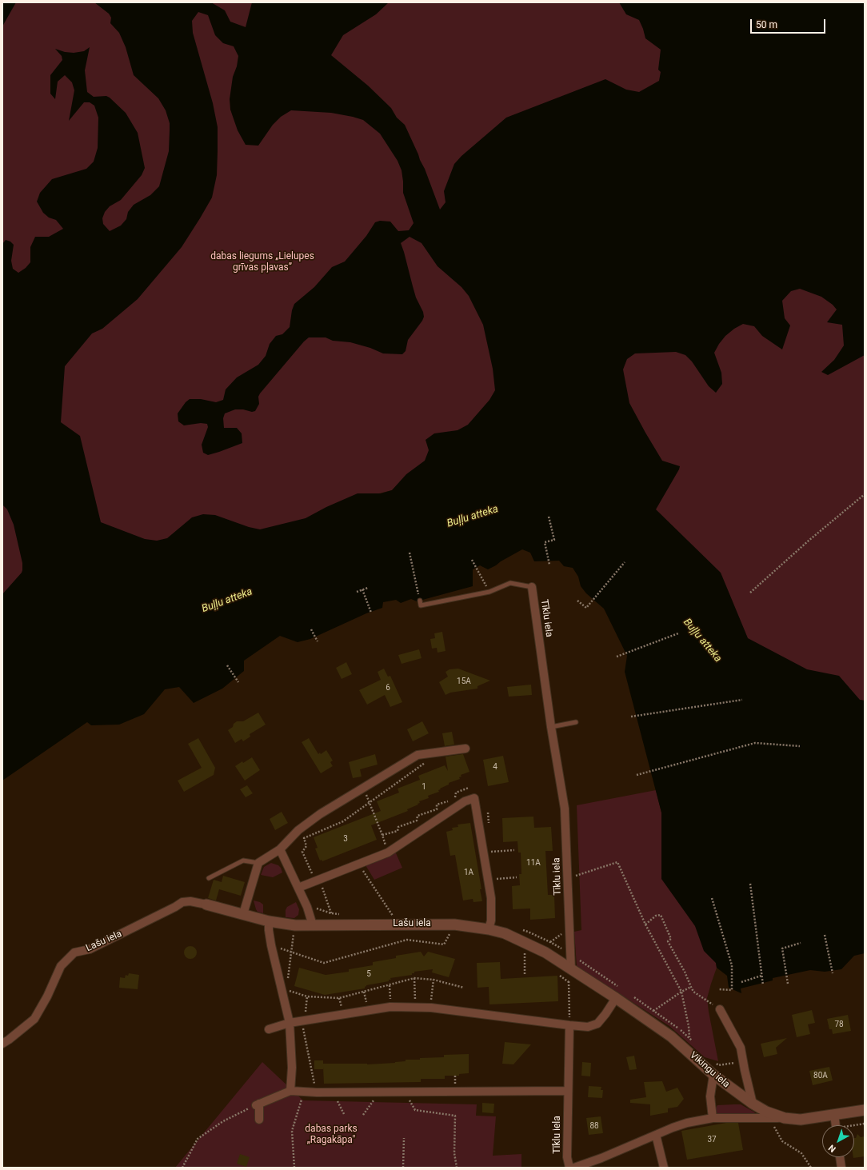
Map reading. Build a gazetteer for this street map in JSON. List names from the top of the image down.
{
  "streets": {
    "street": ["Tīklu iela", "Lašu iela", "Vikingu iela"]
  },
  "crossings": [
    ["Tīklu iela", "Lašu iela"],
    ["Tīklu iela", "Vikingu iela"],
    ["Lašu iela", "Vikingu iela"]
  ],
  "water": ["Buļļu atteka"],
  "parks": ["dabas liegums „Lielupes grīvas pļavas”", "dabas parks „Ragakāpa\""],
  "house_numbers": [
    "15A",
    "6",
    "4",
    "1",
    "3",
    "11A",
    "1A",
    "5",
    "78",
    "80A",
    "88",
    "37"
  ],
  "scale_bar": "50 m",
  "north": "bottom left"
}
